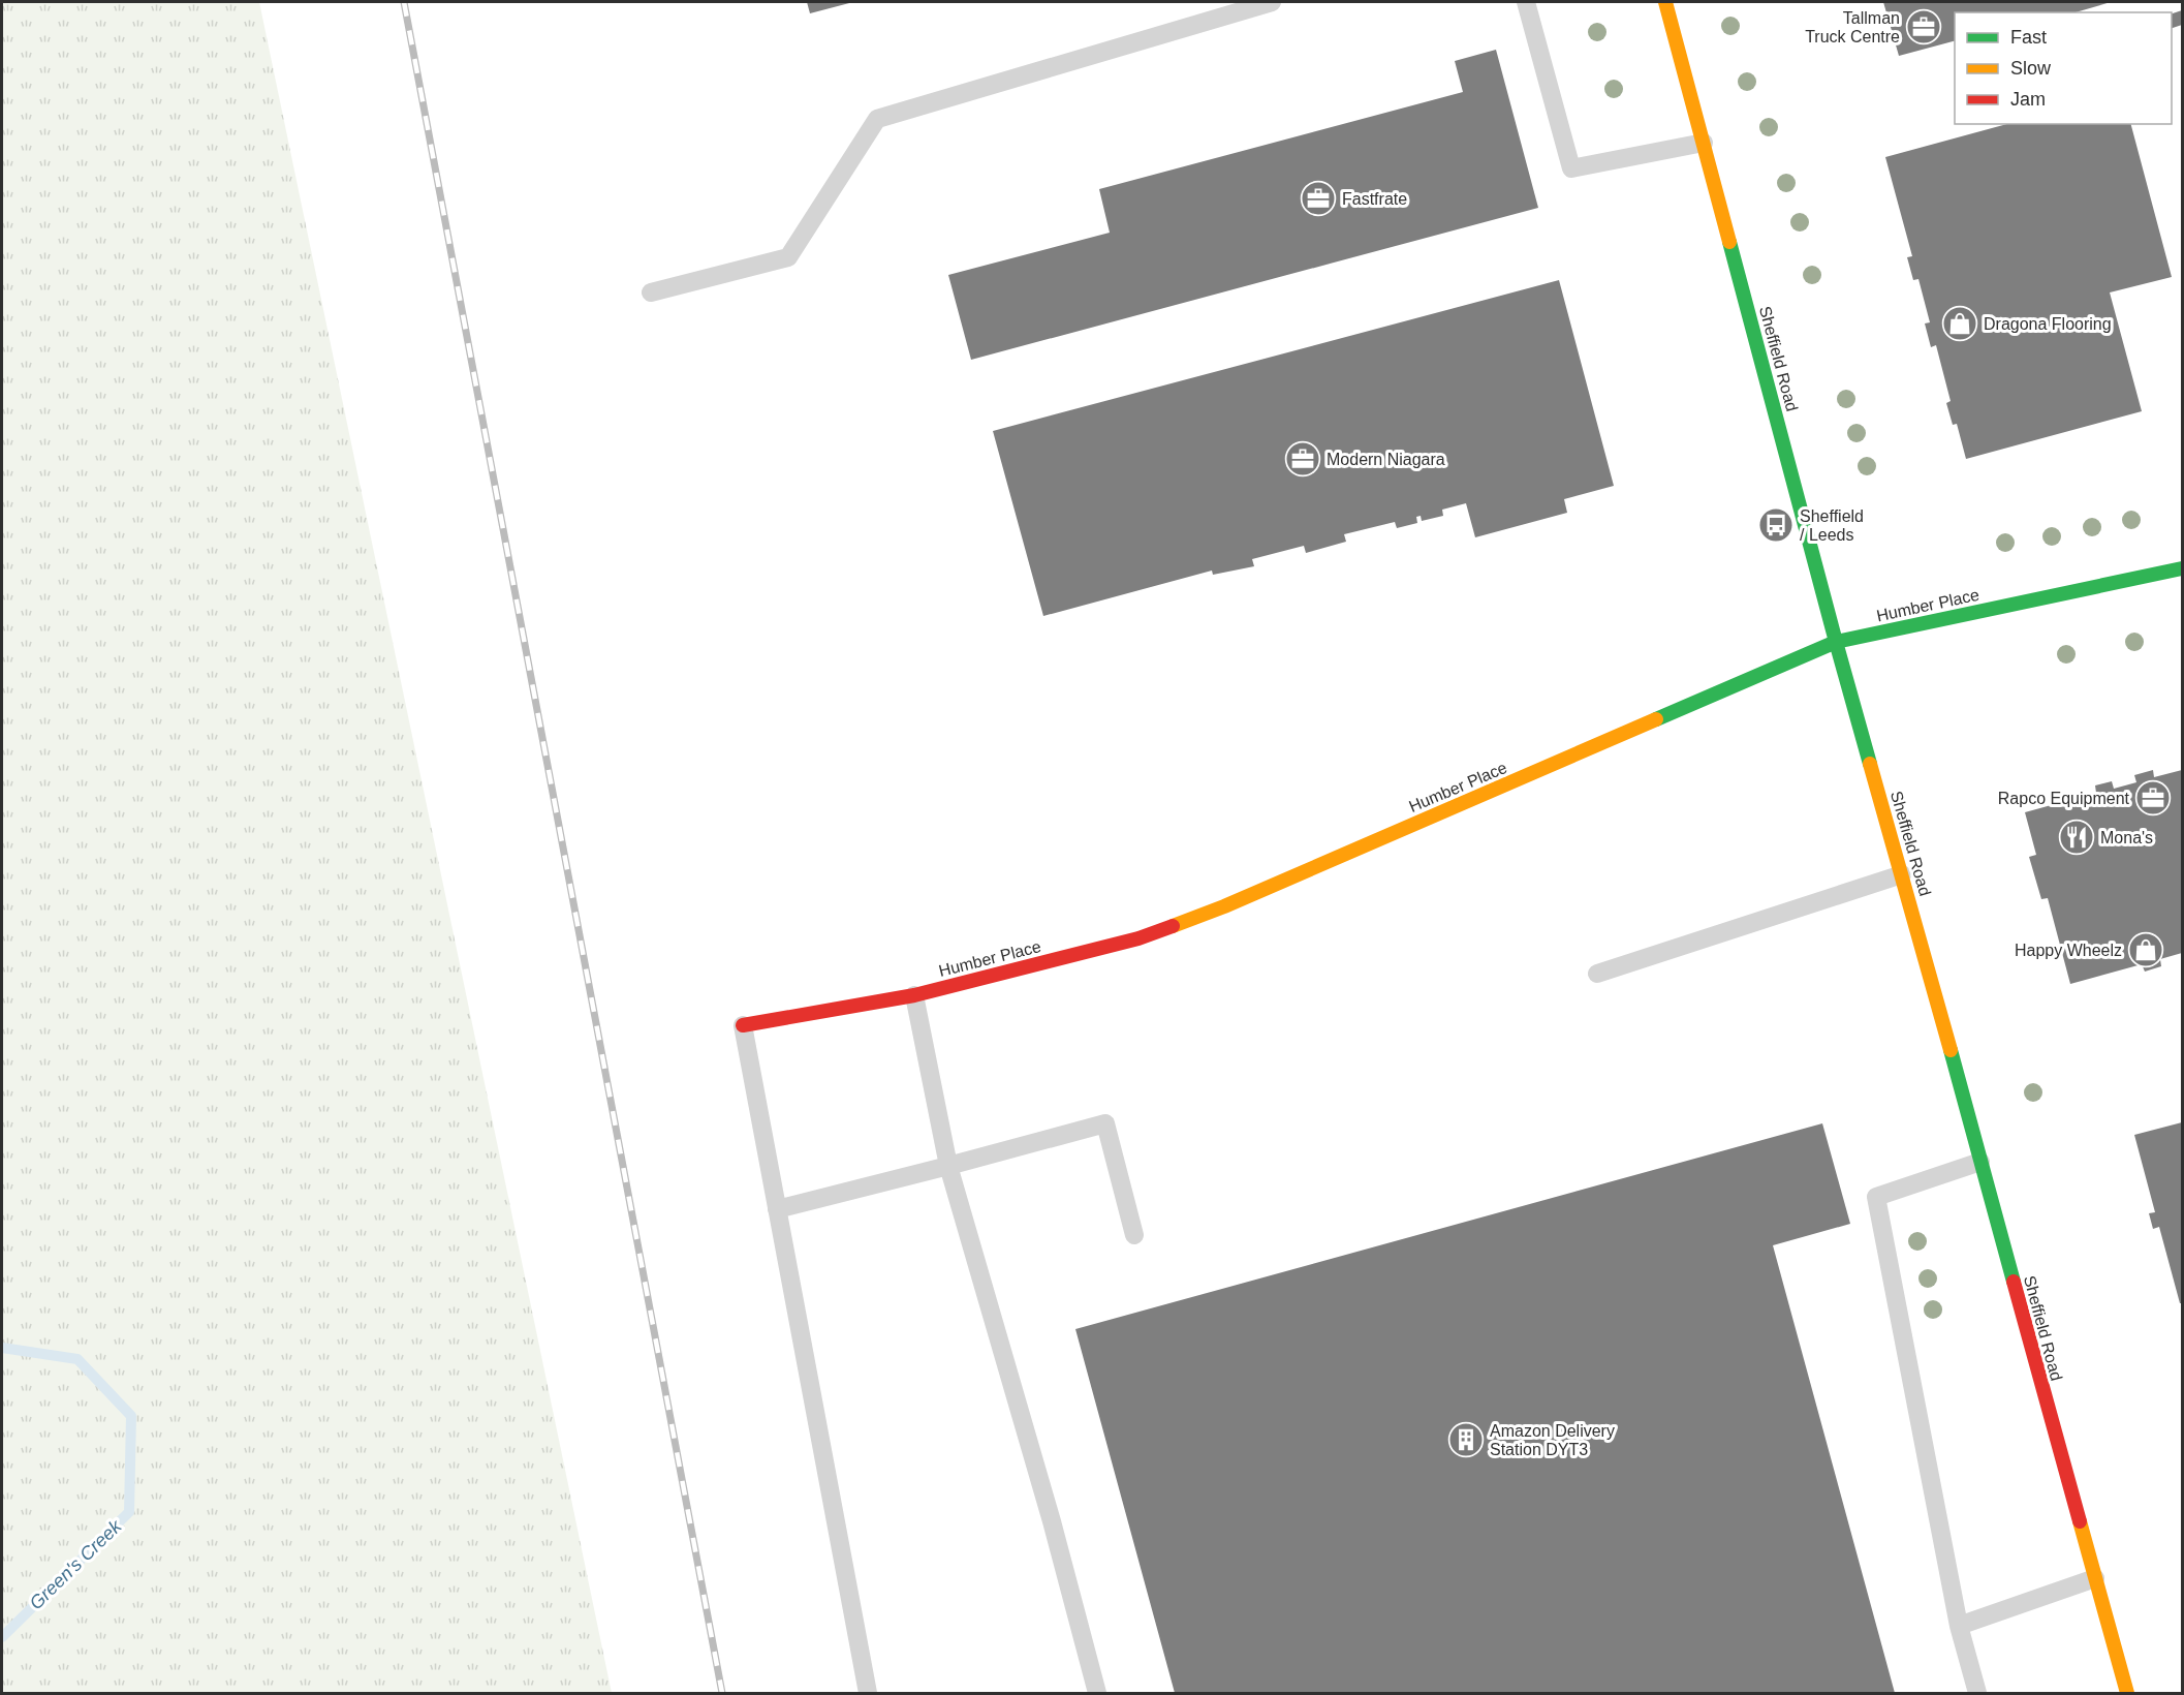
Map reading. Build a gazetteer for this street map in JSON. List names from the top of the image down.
{
  "streets": {
    "street": ["Sheffield Road", "Humber Place"]
  },
  "crossings": [
    ["Sheffield Road", "Humber Place"]
  ],
  "water": ["Green's Creek"],
  "places": {
    "office": [
      "Tallman Truck Centre",
      "Fastfrate",
      "Modern Niagara",
      "Rapco Equipment"
    ],
    "shop": ["Dragona Flooring", "Happy Wheelz"],
    "bus stop": ["Sheffield / Leeds"],
    "restaurant": ["Mona's"],
    "building": ["Amazon Delivery Station DYT3"]
  },
  "legend": ["Fast", "Slow", "Jam"]
}
